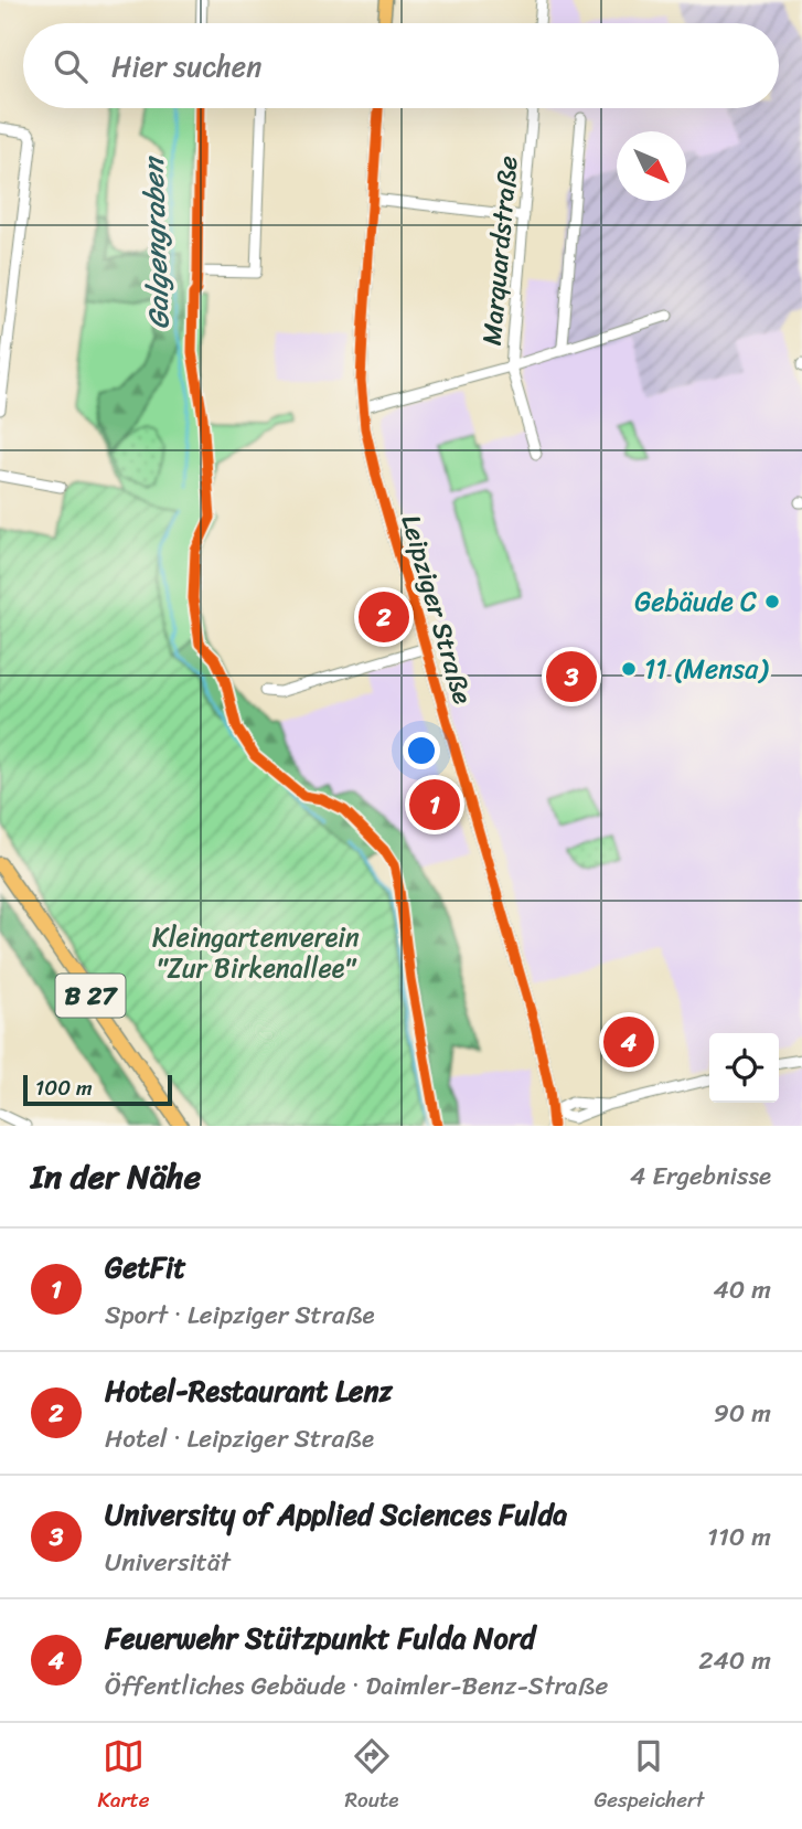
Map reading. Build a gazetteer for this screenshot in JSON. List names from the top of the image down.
{
  "streets": {
    "highway": ["B 27"],
    "main road": ["Leipziger Straße"],
    "street": ["Marquardstraße"]
  },
  "water": ["Galgengraben"],
  "parks": ["Kleingartenverein \"Zur Birkenallee\""],
  "places": ["Gebäude C", "11 (Mensa)"],
  "scale_bar": "100 m",
  "north": "bottom right",
  "page": {
    "search": "Hier suchen",
    "pins": [
      "2",
      "3",
      "1",
      "4"
    ],
    "scale": "100 m",
    "heading": ["In der Nähe", "4 Ergebnisse"],
    "list": [
      {
        "mark": "1",
        "name": "GetFit",
        "note": "Sport · Leipziger Straße",
        "value": "40 m"
      },
      {
        "mark": "2",
        "name": "Hotel-Restaurant Lenz",
        "note": "Hotel · Leipziger Straße",
        "value": "90 m"
      },
      {
        "mark": "3",
        "name": "University of Applied Sciences Fulda",
        "note": "Universität",
        "value": "110 m"
      },
      {
        "mark": "4",
        "name": "Feuerwehr Stützpunkt Fulda Nord",
        "note": "Öffentliches Gebäude · Daimler-Benz-Straße",
        "value": "240 m"
      }
    ],
    "nav": ["Karte", "Route", "Gespeichert"]
  }
}
